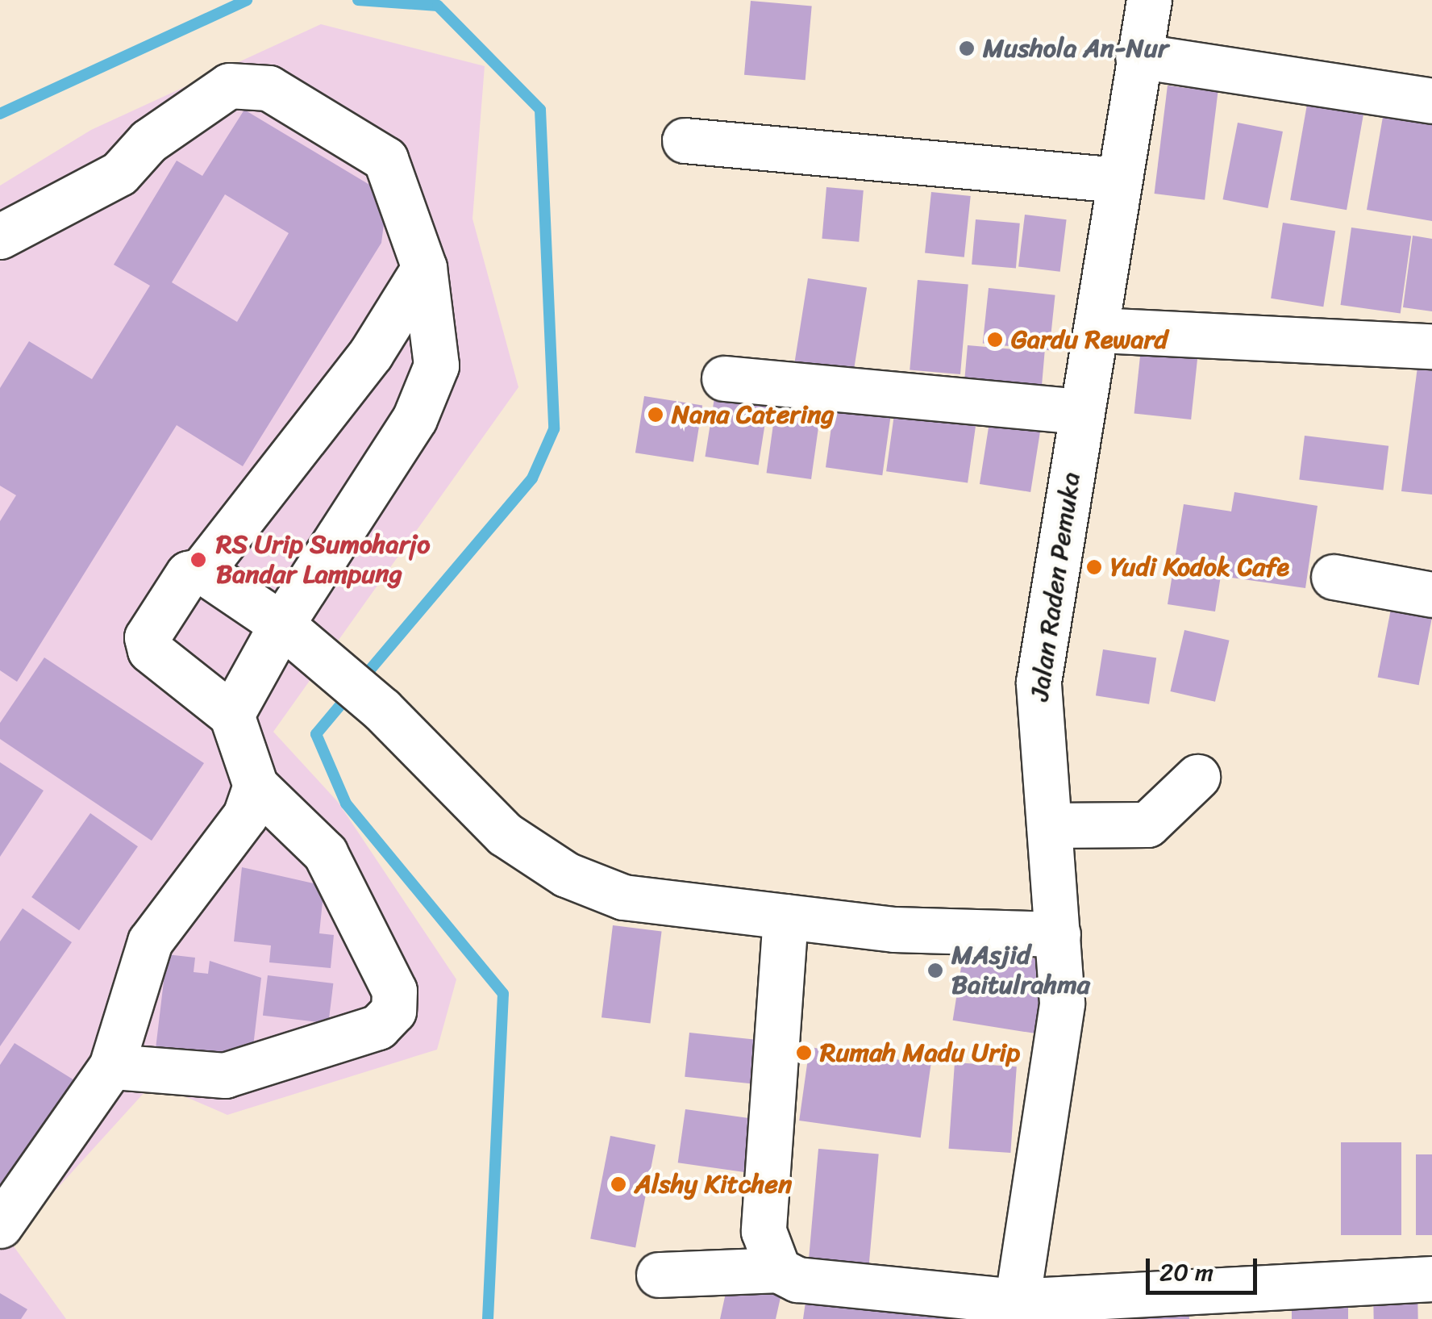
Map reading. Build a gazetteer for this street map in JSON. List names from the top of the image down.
{
  "streets": {
    "street": ["Jalan Raden Pemuka"]
  },
  "places": [
    "Mushola An-Nur",
    "Gardu Reward",
    "Nana Catering",
    "RS Urip Sumoharjo Bandar Lampung",
    "Yudi Kodok Cafe",
    "MAsjid Baitulrahma",
    "Rumah Madu Urip",
    "Alshy Kitchen"
  ],
  "scale_bar": "20 m"
}
